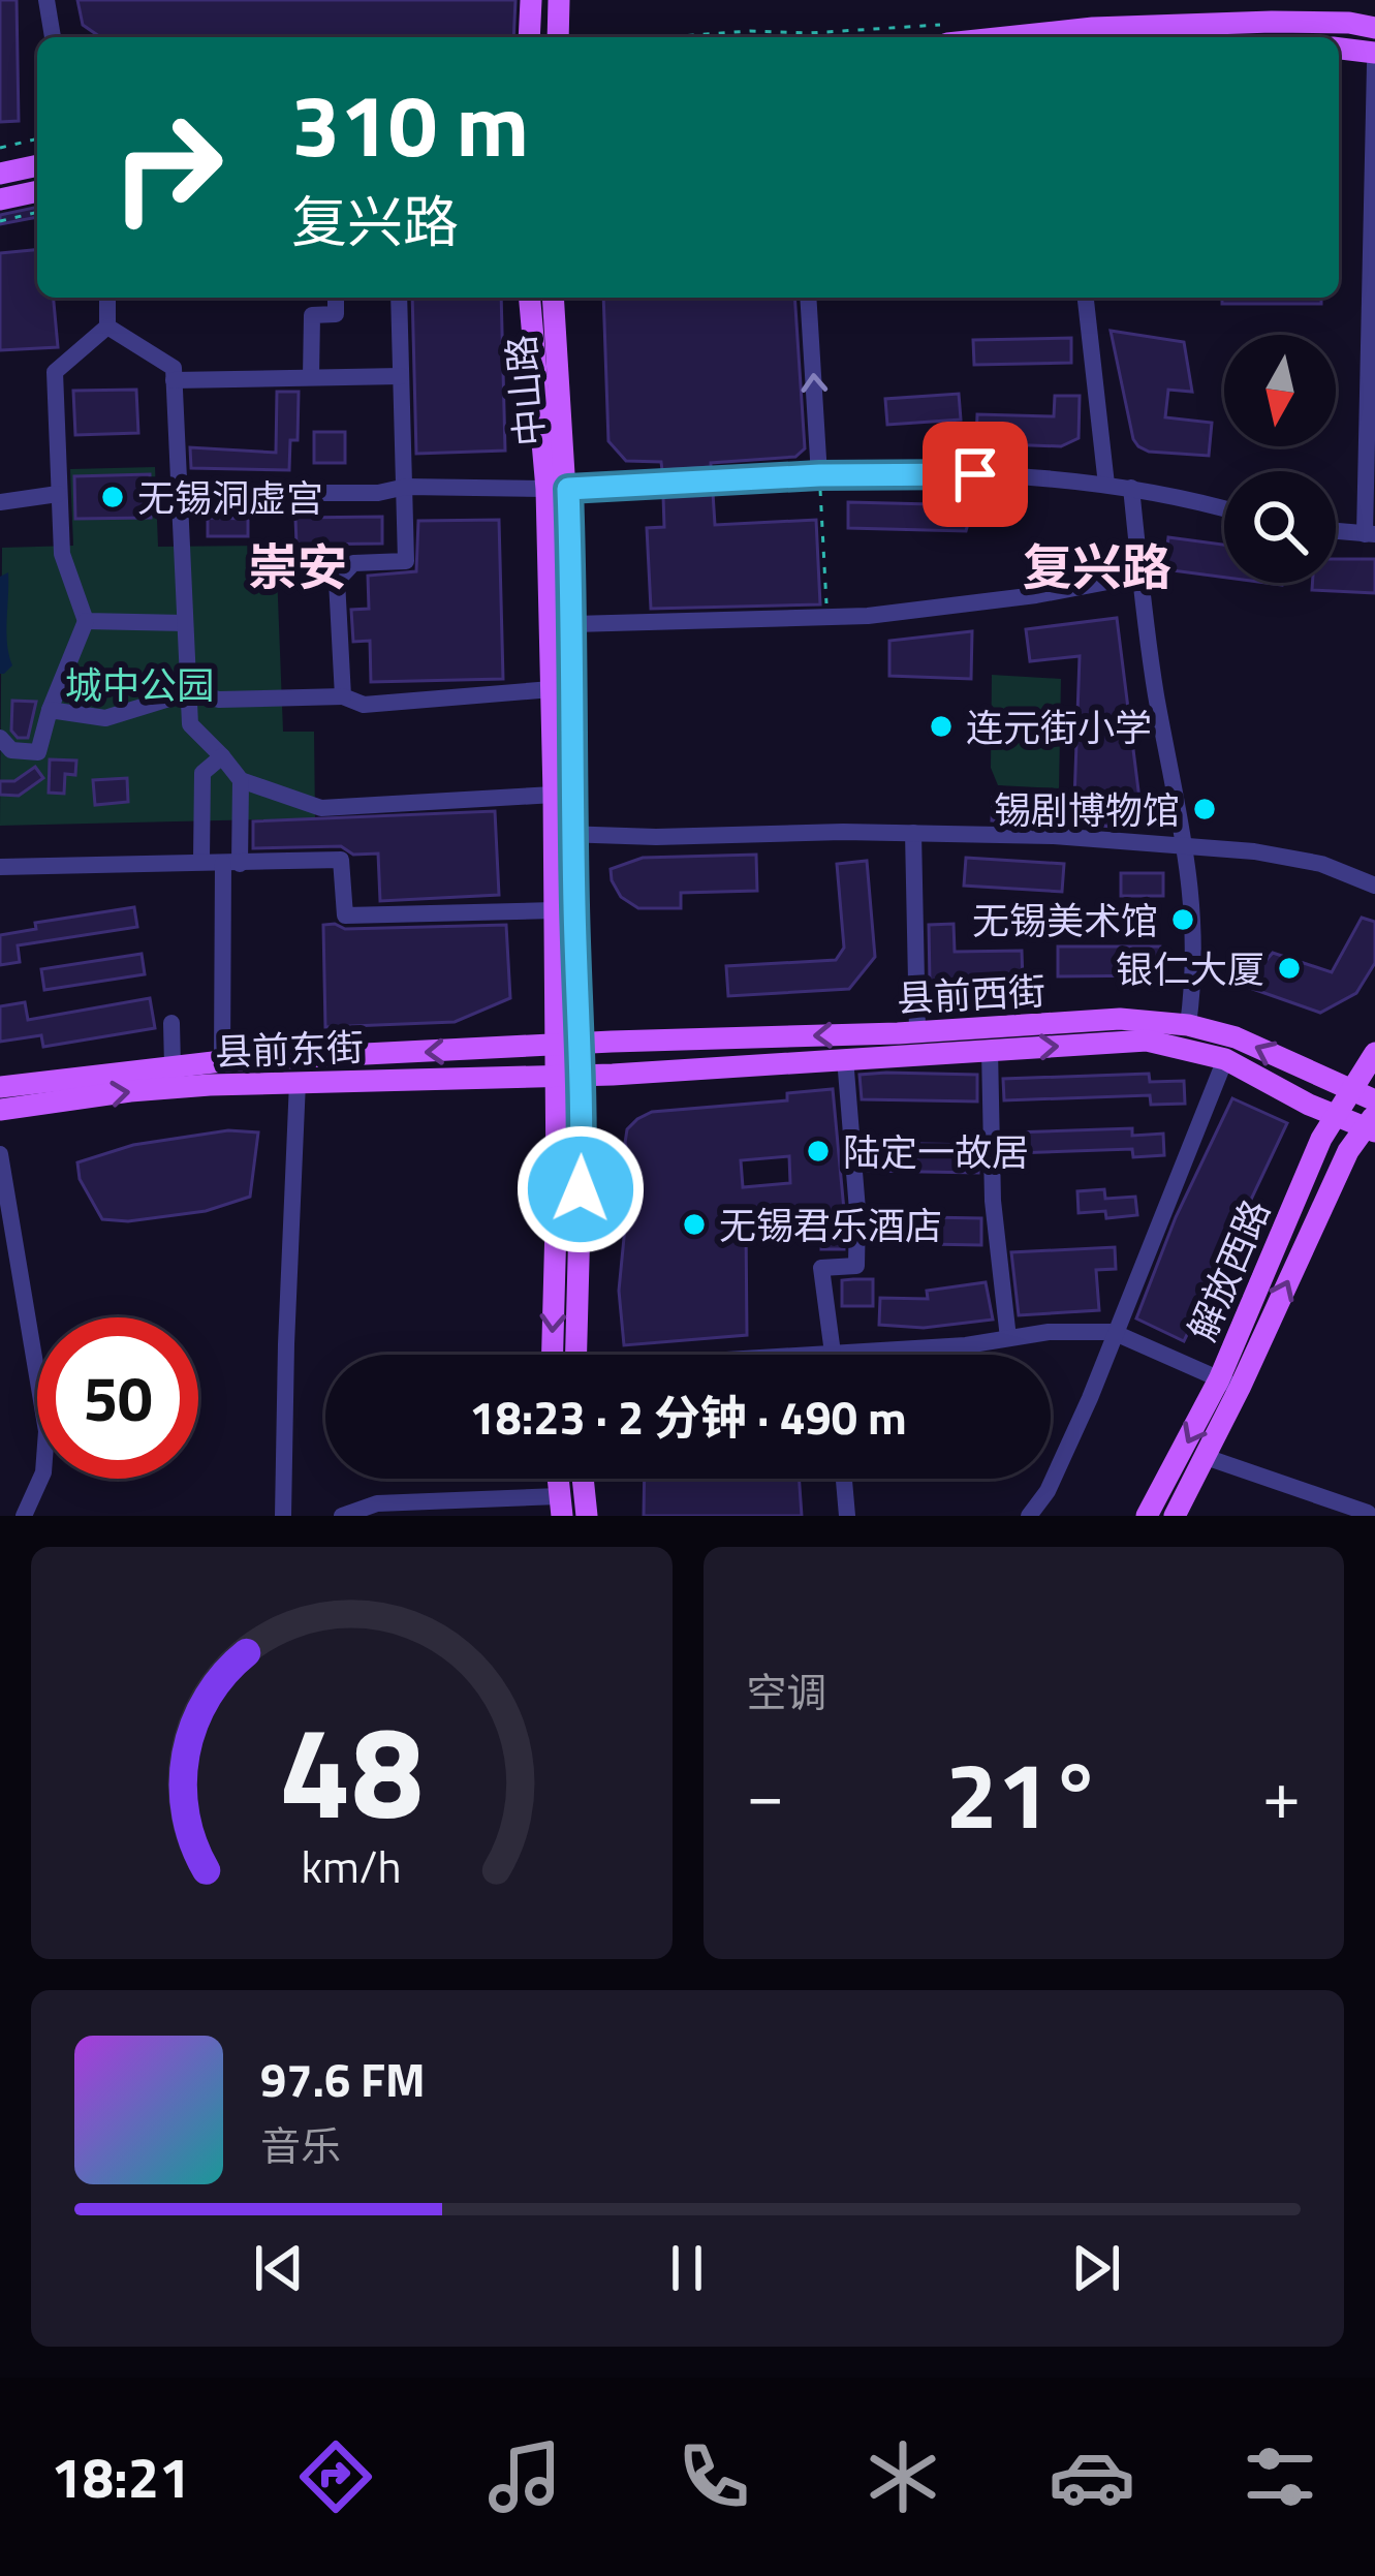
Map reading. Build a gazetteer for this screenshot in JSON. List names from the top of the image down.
{
  "streets": {
    "main road": [
      "中山路",
      "县前西街",
      "县前东街",
      "解放西路"
    ]
  },
  "crossings": [
    ["中山路", "县前西街"],
    ["中山路", "县前东街"],
    ["县前西街", "县前东街"],
    ["县前西街", "解放西路"]
  ],
  "districts": ["崇安", "复兴路"],
  "parks": ["城中公园"],
  "places": [
    "无锡洞虚宫",
    "连元街小学",
    "锡剧博物馆",
    "无锡美术馆",
    "银仁大厦",
    "陆定一故居",
    "无锡君乐酒店"
  ],
  "north": "bottom",
  "page": {
    "turn": ["310 m", "复兴路"],
    "limit": "50",
    "trip": "18:23 · 2 分钟 · 490 m",
    "tile": "空调",
    "heat": ["−", "21°", "+"],
    "song": ["97.6 FM", "音乐"],
    "tabs": "18:21",
    "gauge": ["48", "km/h"]
  }
}
